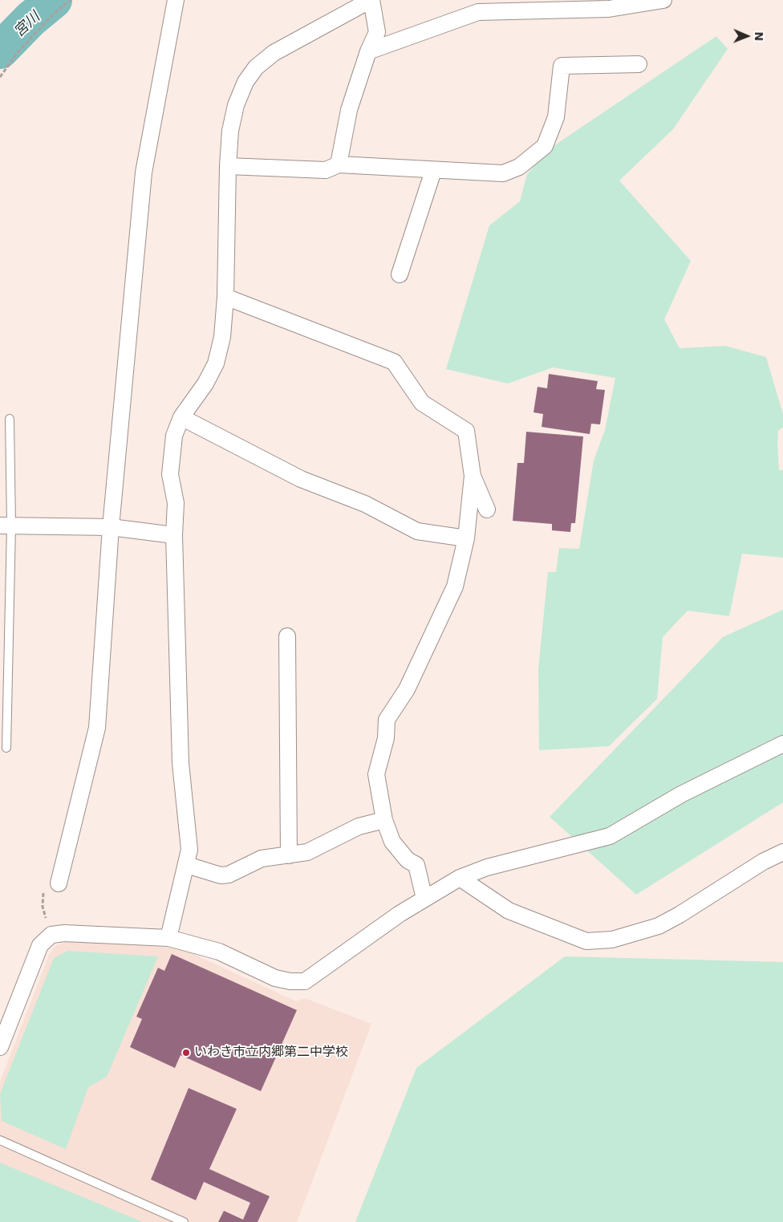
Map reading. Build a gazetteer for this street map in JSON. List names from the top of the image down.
{
  "water": ["宮川"],
  "places": ["いわき市立内郷第二中学校"],
  "north": "right"
}
